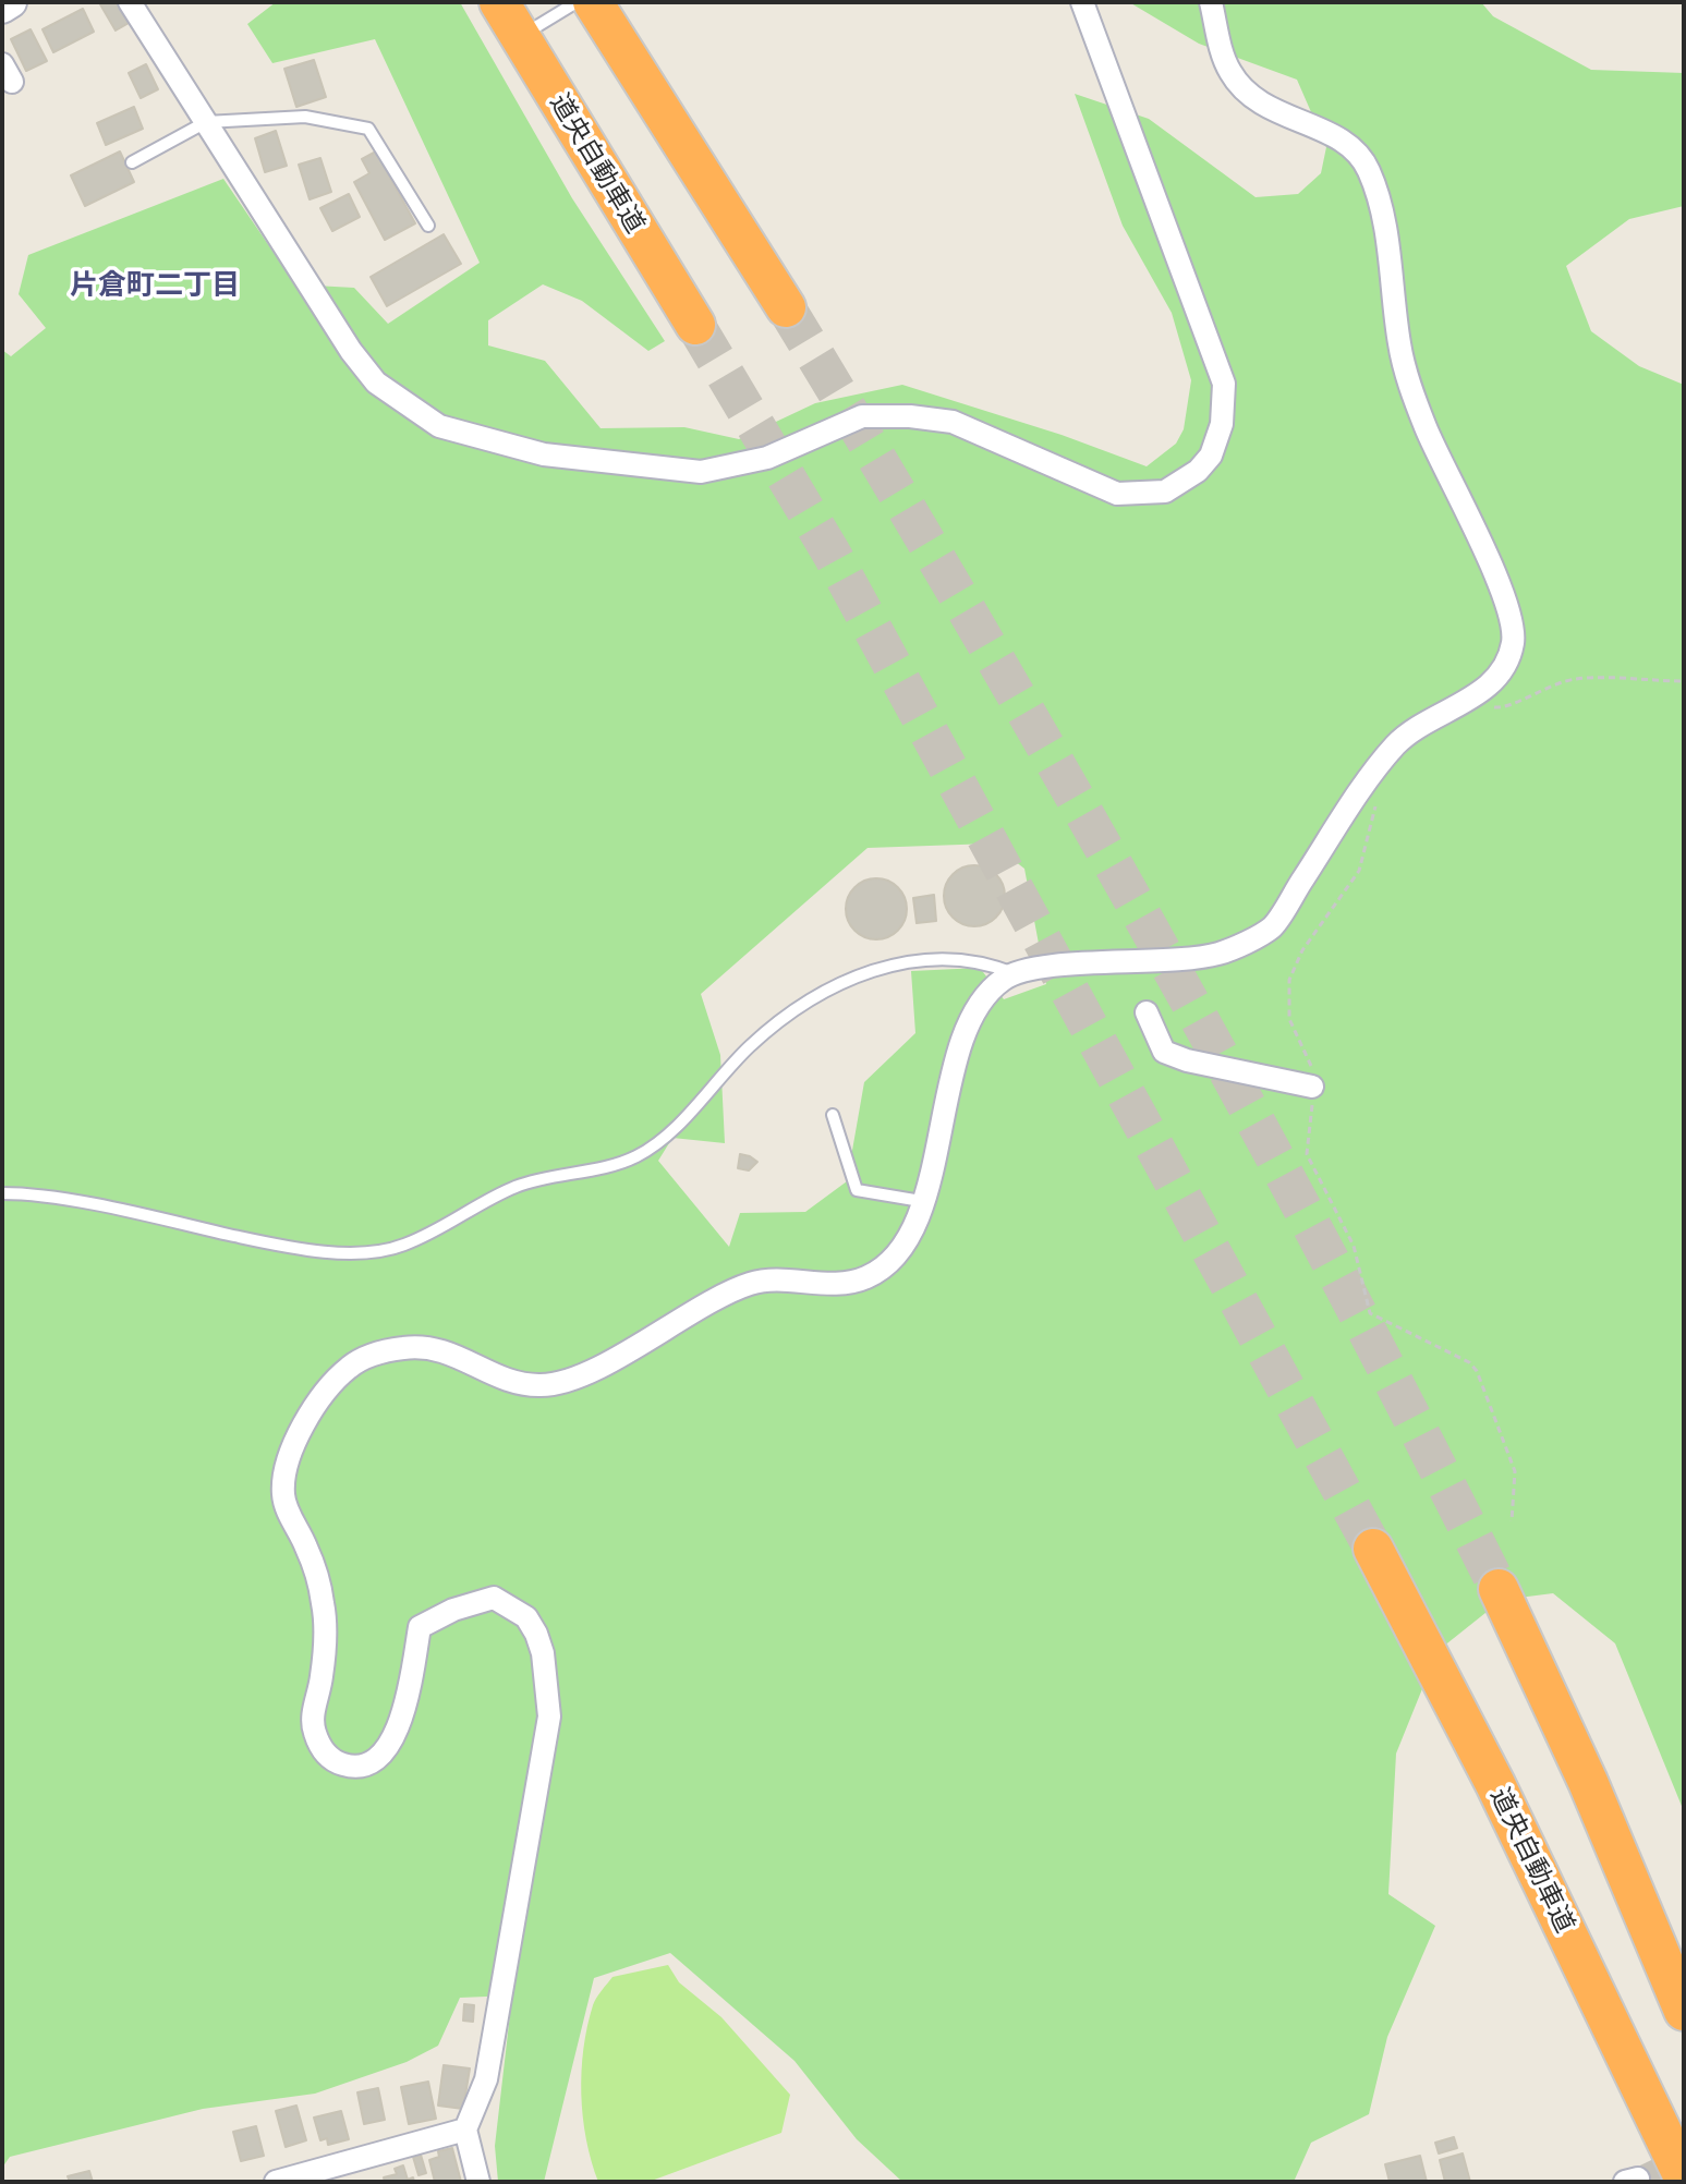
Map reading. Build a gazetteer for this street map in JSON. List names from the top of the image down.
{
  "streets": {
    "highway": ["道央自動車道"]
  },
  "districts": ["片倉町二丁目"]
}
